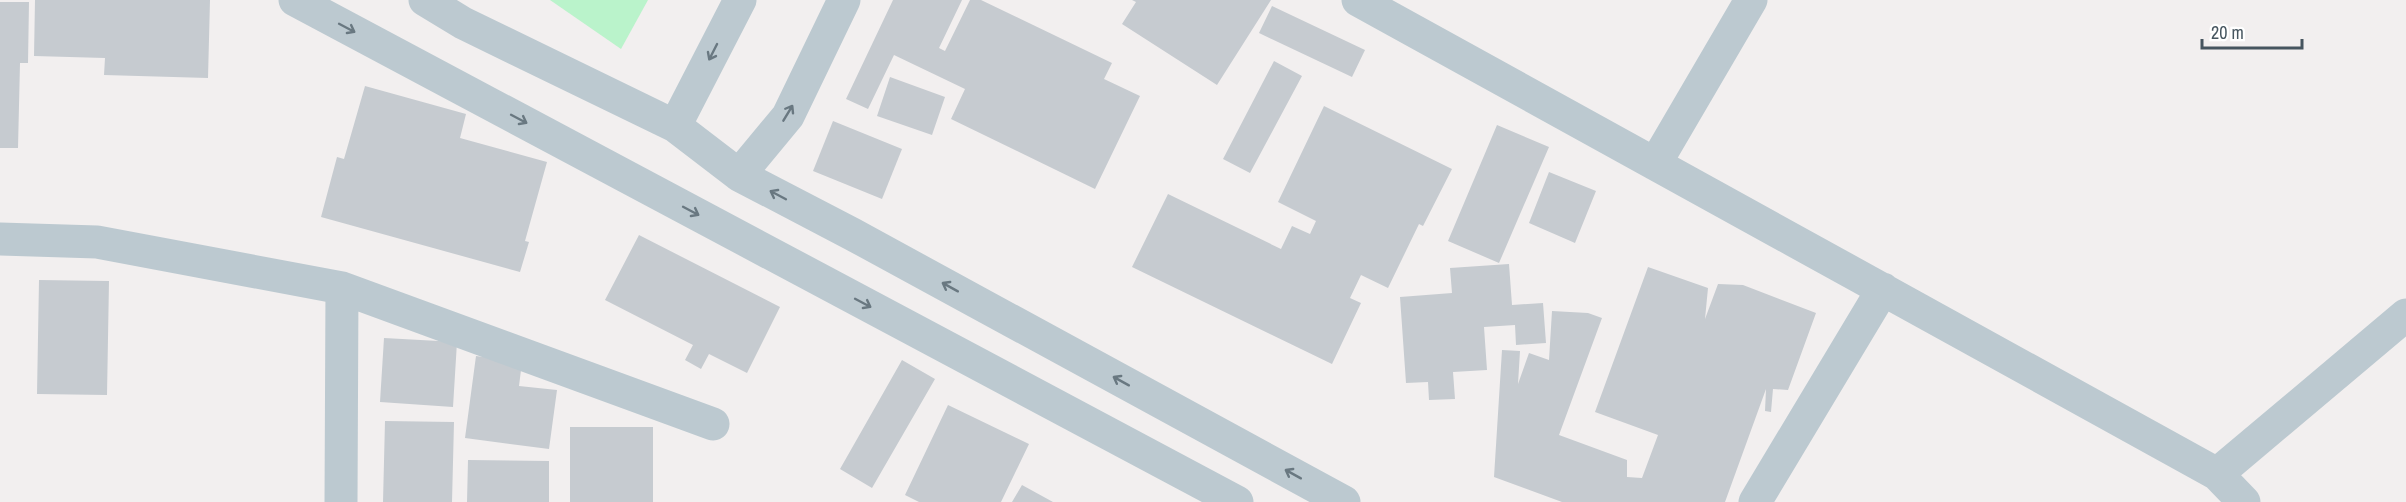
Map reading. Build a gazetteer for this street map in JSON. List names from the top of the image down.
{
  "scale_bar": "20 m"
}
